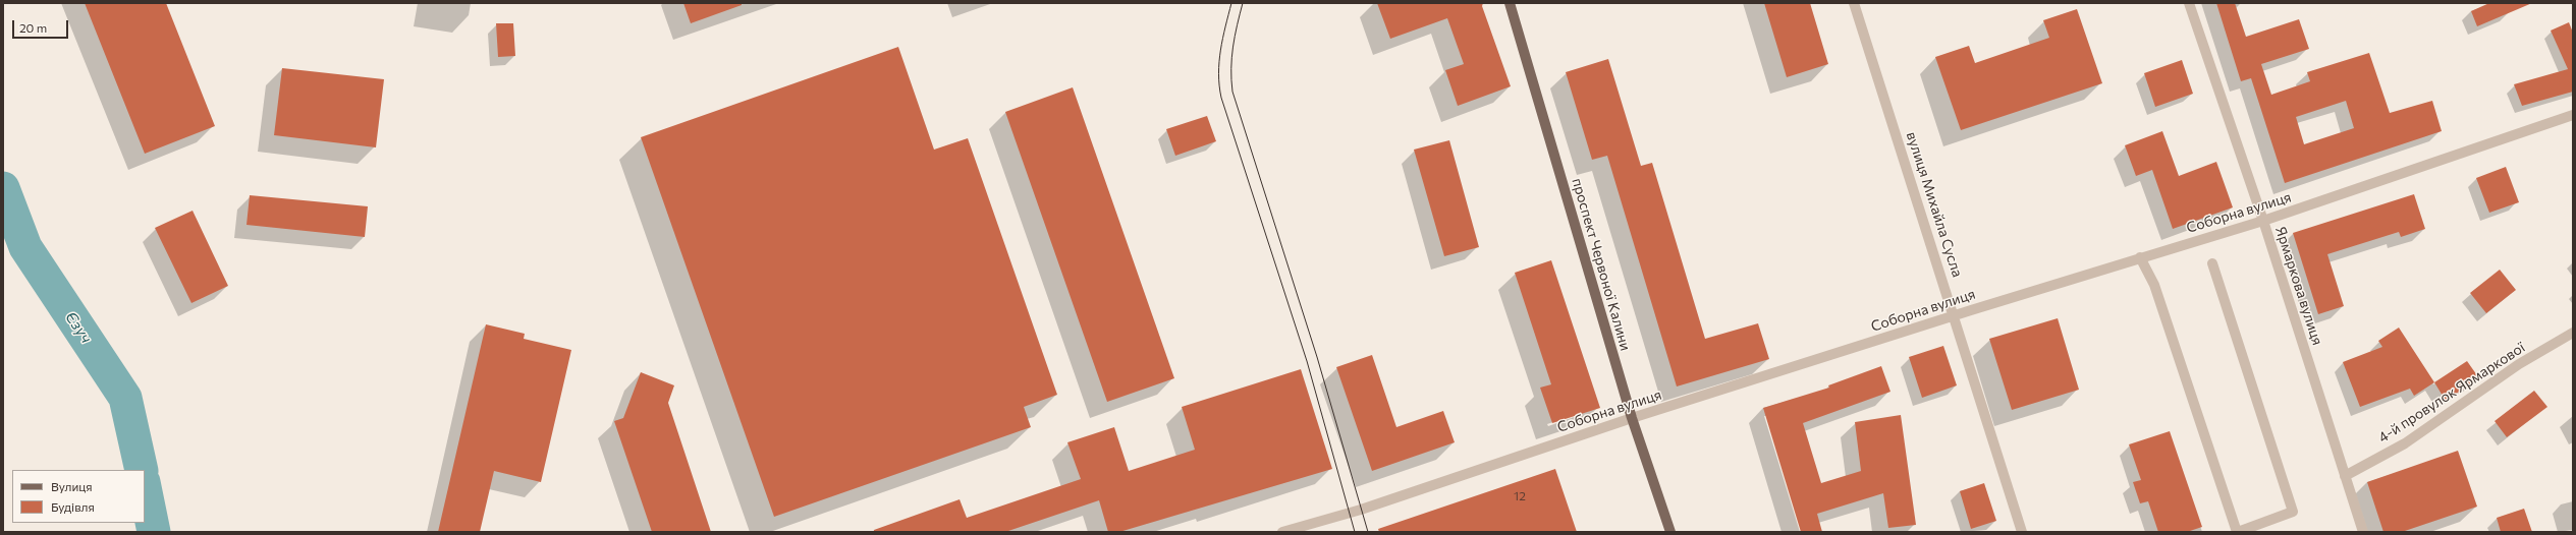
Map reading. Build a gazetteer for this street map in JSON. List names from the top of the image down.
{
  "streets": {
    "main road": ["проспект Червоної Калини"],
    "street": [
      "вулиця Михайла Сусла",
      "Соборна вулиця",
      "Ярмаркова вулиця",
      "4-й провулок Ярмаркової"
    ]
  },
  "crossings": [
    ["вулиця Михайла Сусла", "Соборна вулиця"],
    ["Соборна вулиця", "проспект Червоної Калини"],
    ["Соборна вулиця", "Ярмаркова вулиця"],
    ["Ярмаркова вулиця", "4-й провулок Ярмаркової"]
  ],
  "water": ["Єзуч"],
  "house_numbers": ["12"],
  "legend": ["Вулиця", "Будівля"],
  "scale_bar": "20 m"
}
